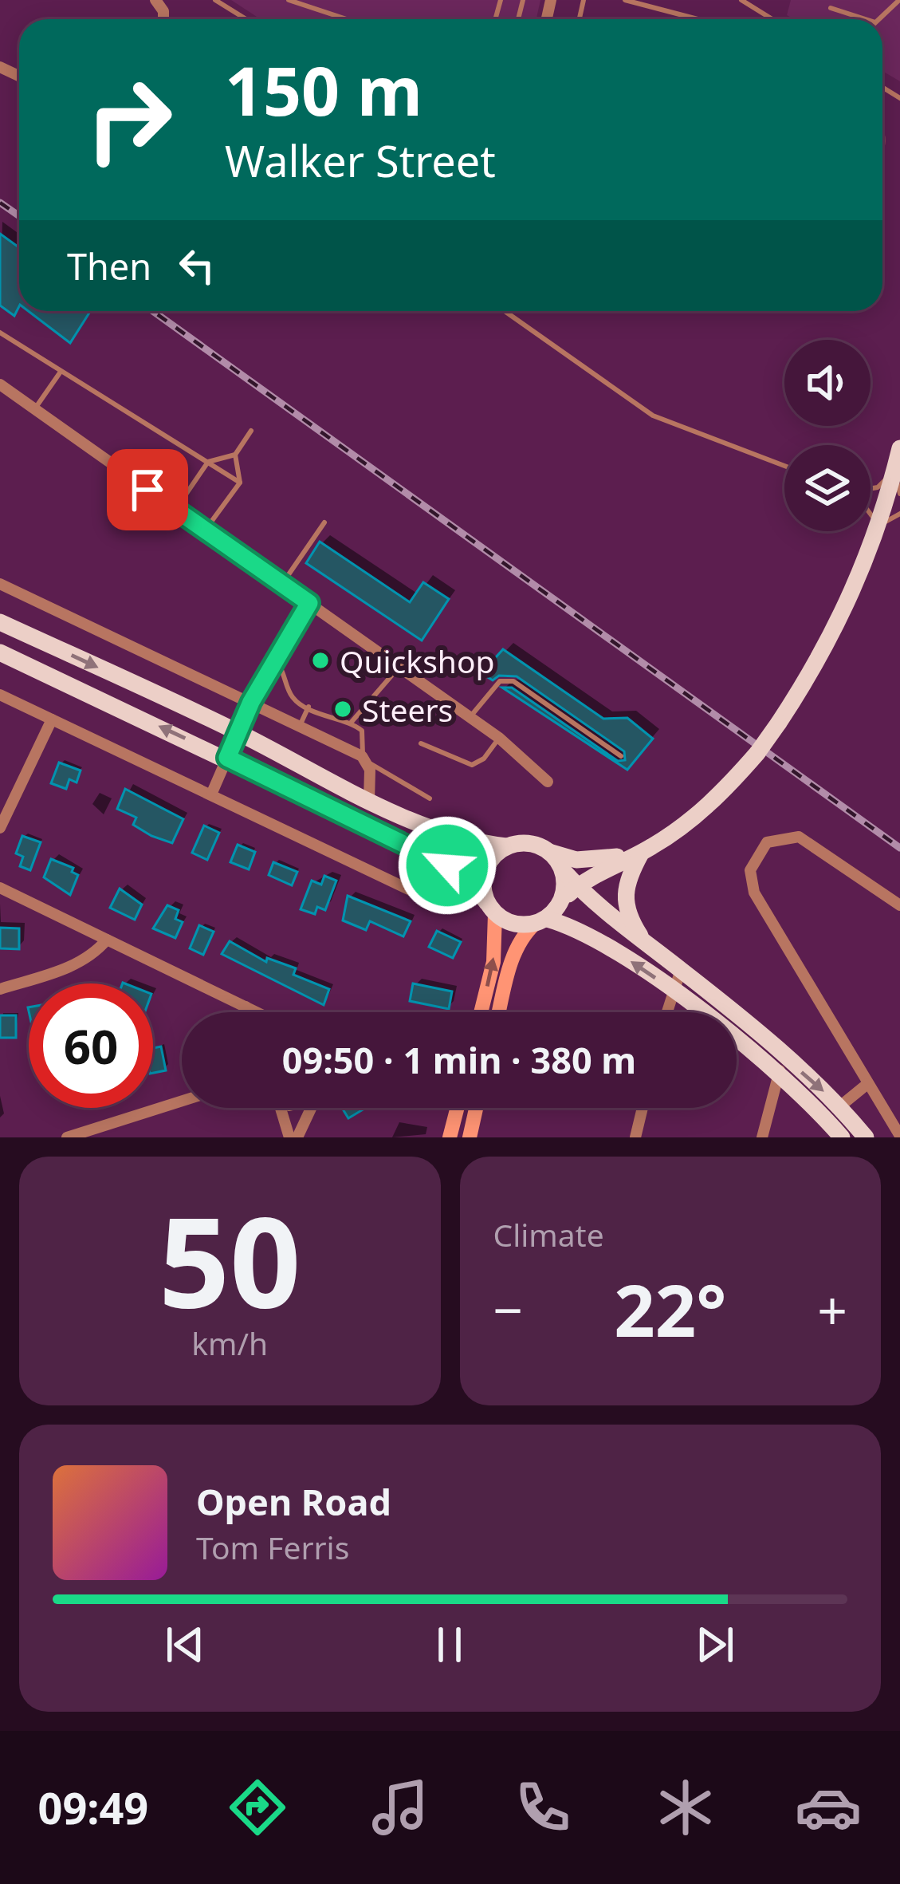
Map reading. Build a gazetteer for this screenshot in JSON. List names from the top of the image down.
{
  "places": ["Quickshop", "Steers"],
  "page": {
    "turn": ["150 m", "Walker Street"],
    "then": "Then",
    "limit": "60",
    "trip": "09:50 · 1 min · 380 m",
    "tile": [
      ["50", "km/h"],
      "Climate"
    ],
    "heat": ["−", "22°", "+"],
    "song": ["Open Road", "Tom Ferris"],
    "tabs": "09:49"
  }
}
